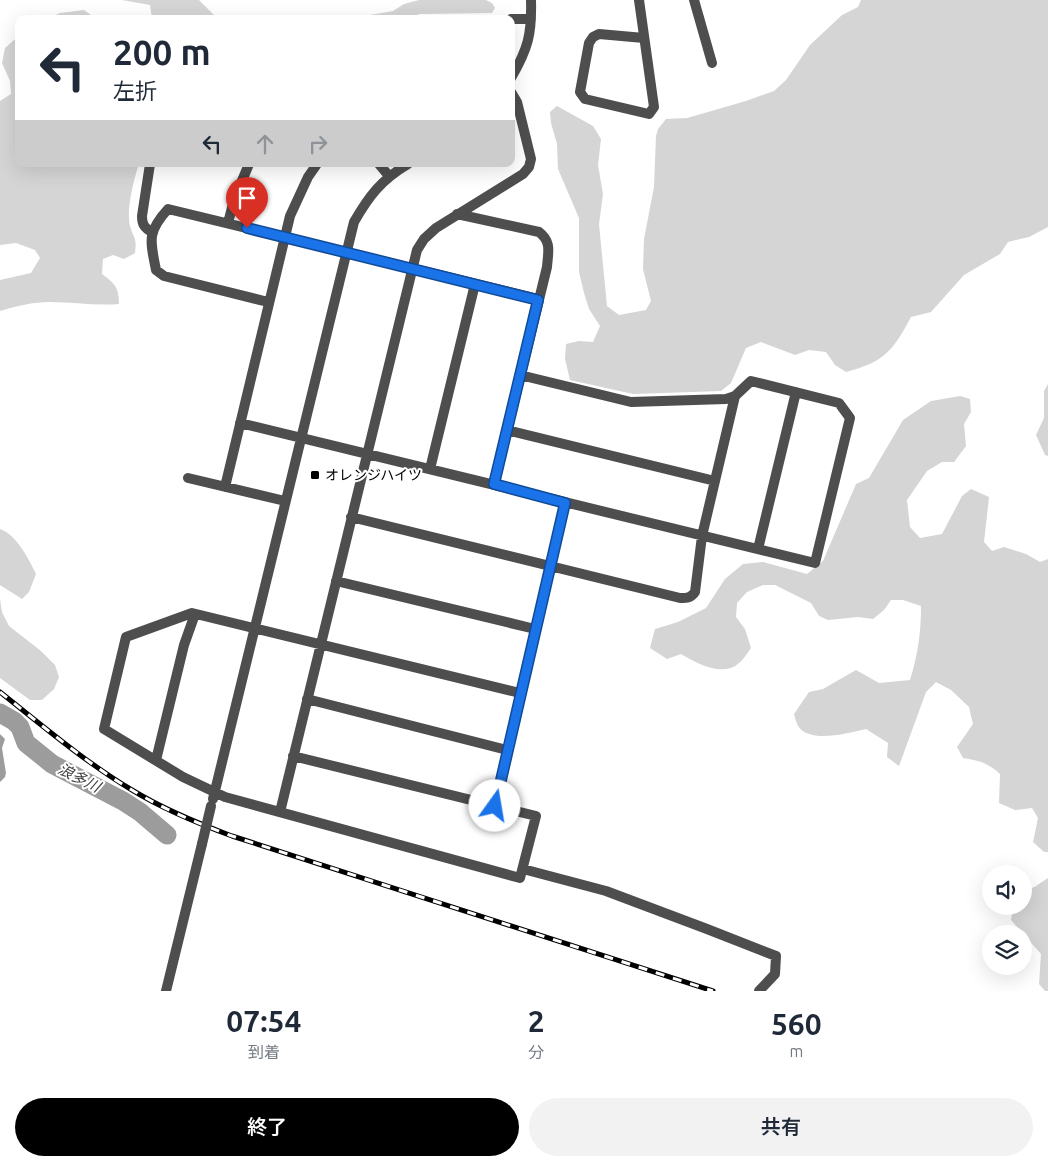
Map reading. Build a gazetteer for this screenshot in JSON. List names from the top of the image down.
{
  "water": ["浪多川"],
  "places": {
    "transit": ["オレンジハイツ"]
  },
  "page": {
    "turn": ["200 m", "左折"],
    "eta": [
      "07:54",
      "到着",
      "2",
      "分",
      "560",
      "m"
    ],
    "buttons": ["終了", "共有"]
  }
}
